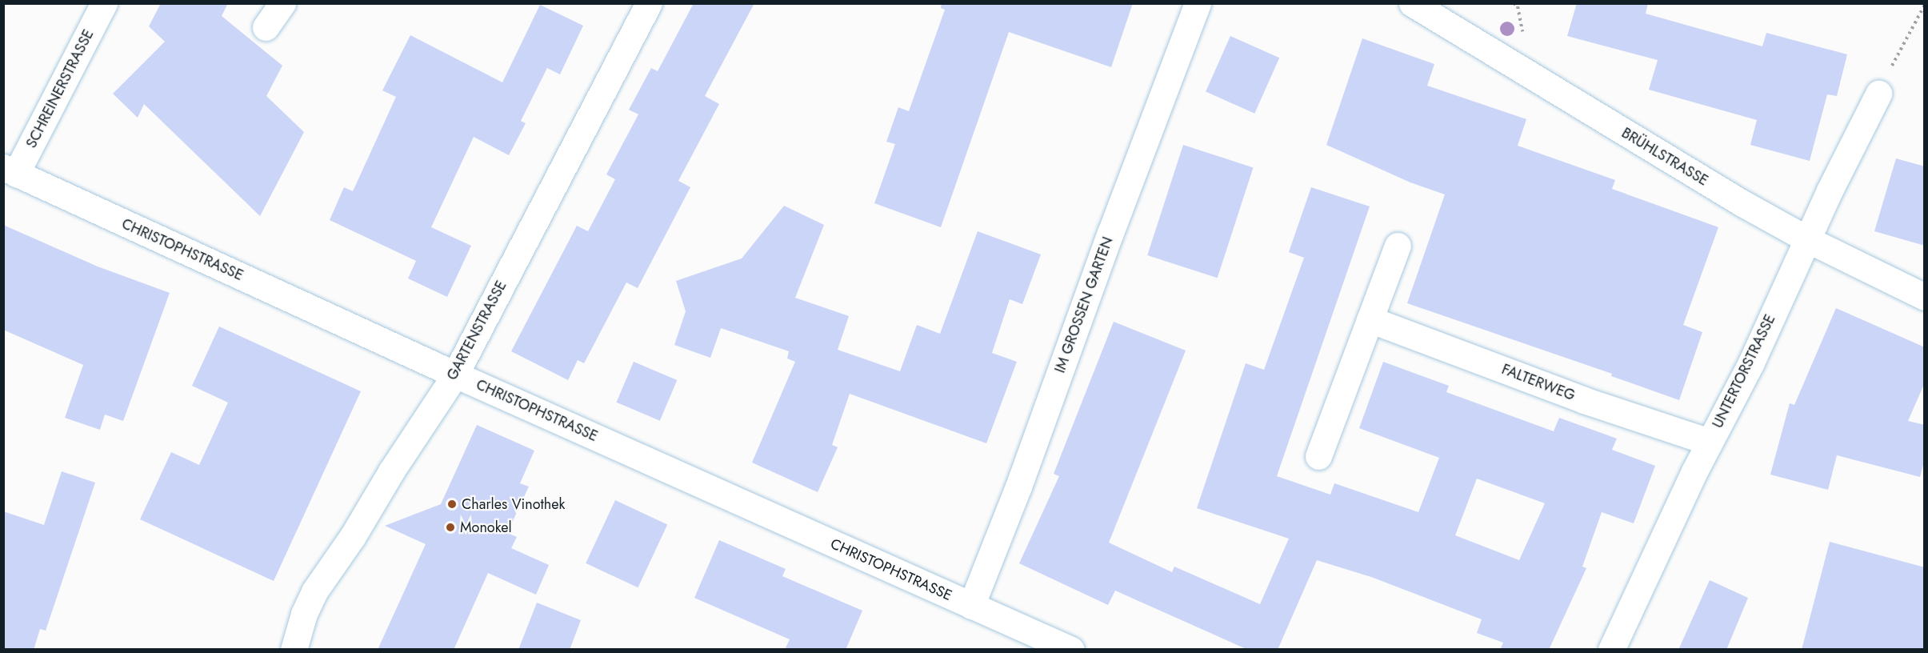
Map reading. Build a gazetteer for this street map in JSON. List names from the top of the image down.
{
  "streets": {
    "street": [
      "SCHREINERSTRASSE",
      "BRÜHLSTRASSE",
      "CHRISTOPHSTRASSE",
      "IM GROSSEN GARTEN",
      "GARTENSTRASSE",
      "UNTERTORSTRASSE",
      "FALTERWEG"
    ]
  },
  "crossings": [
    ["SCHREINERSTRASSE", "CHRISTOPHSTRASSE"],
    ["BRÜHLSTRASSE", "UNTERTORSTRASSE"],
    ["CHRISTOPHSTRASSE", "IM GROSSEN GARTEN"],
    ["CHRISTOPHSTRASSE", "GARTENSTRASSE"],
    ["UNTERTORSTRASSE", "FALTERWEG"]
  ],
  "places": ["Charles Vinothek", "Monokel"]
}
